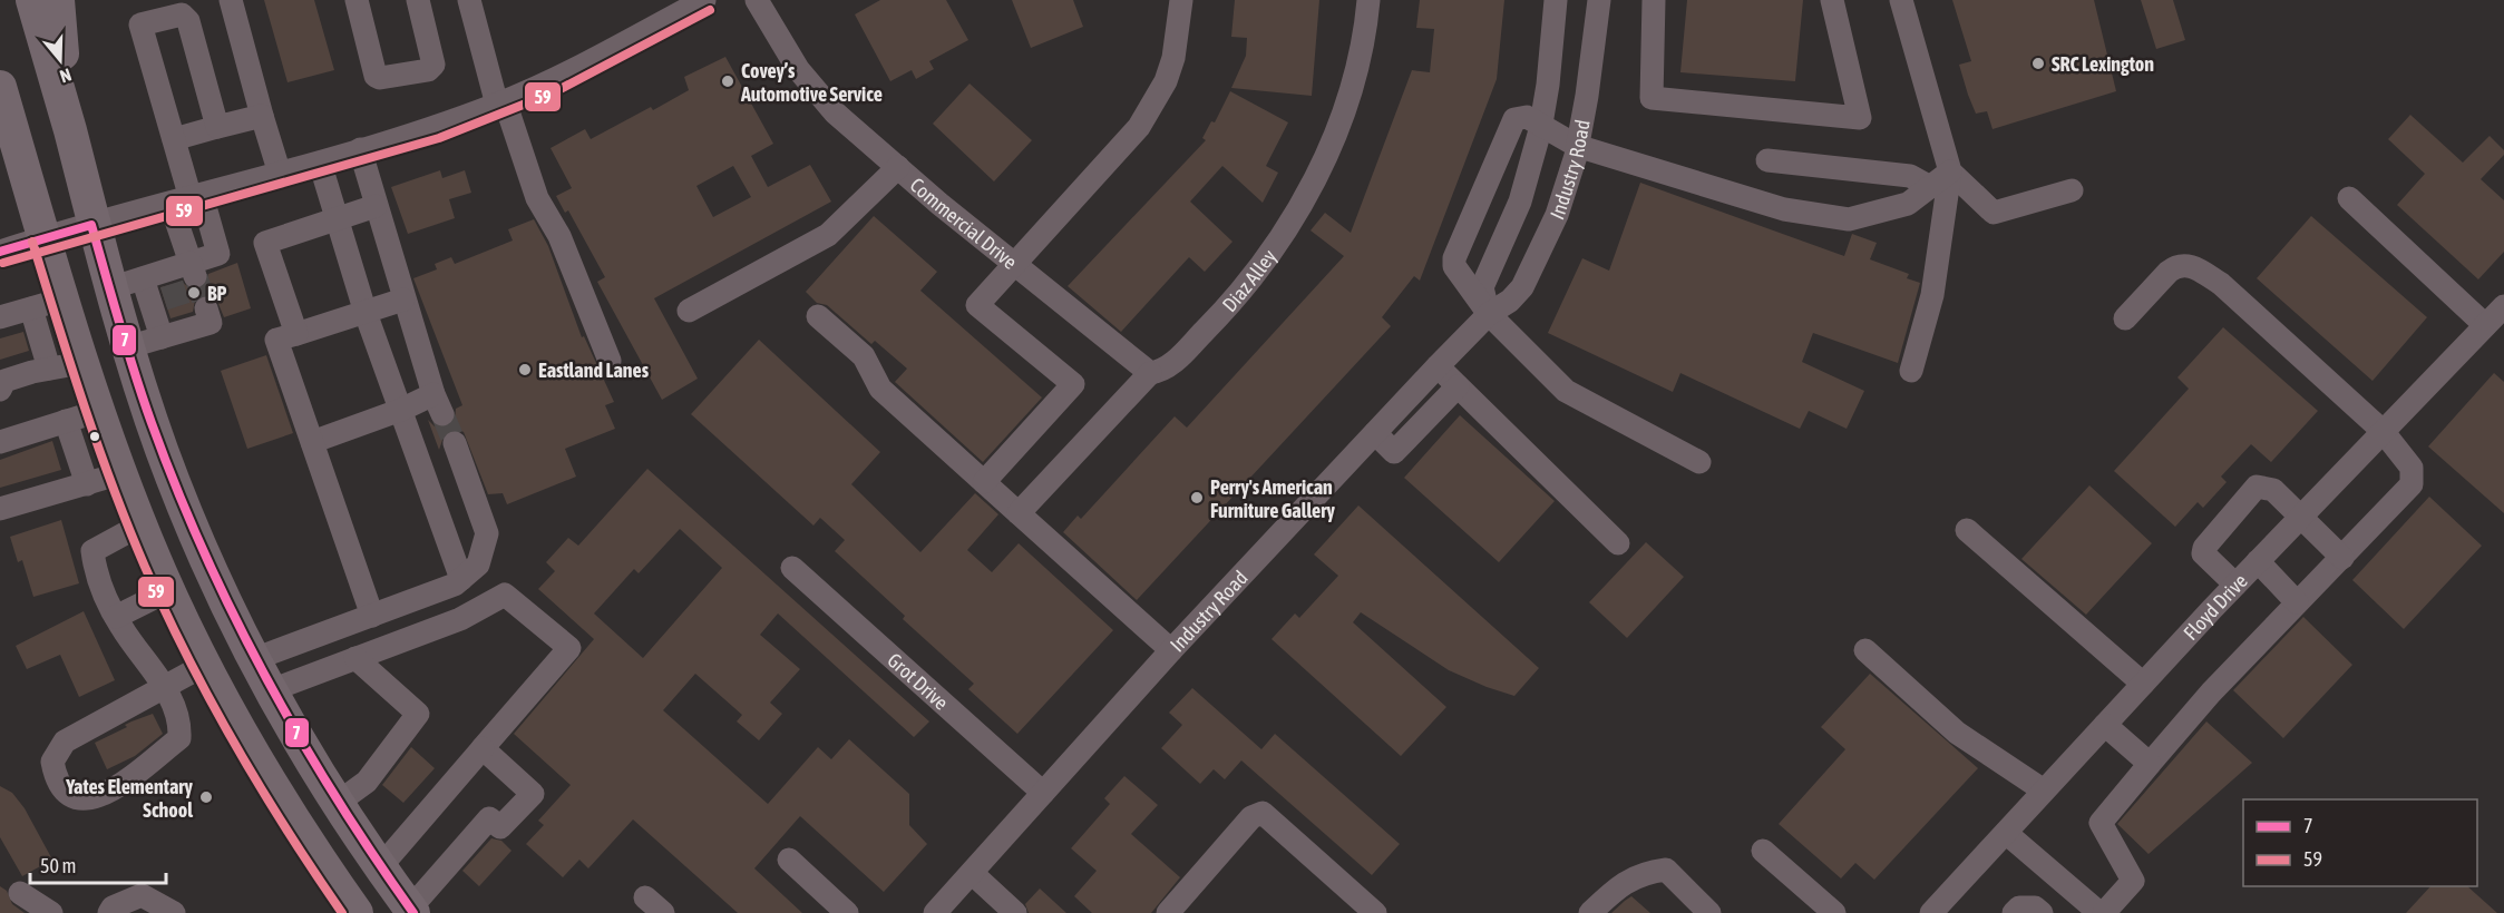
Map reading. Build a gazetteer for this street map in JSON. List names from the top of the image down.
{
  "streets": {
    "street": [
      "Industry Road",
      "Commercial Drive",
      "Diaz Alley",
      "Floyd Drive",
      "Grot Drive"
    ]
  },
  "crossings": [
    ["Industry Road", "Grot Drive"]
  ],
  "places": [
    "SRC Lexington",
    "Covey’s Automotive Service",
    "BP",
    "Eastland Lanes",
    "Perry's American Furniture Gallery",
    "Yates Elementary School"
  ],
  "lines": ["transit line 59", "transit line 7"],
  "legend": ["7", "59"],
  "scale_bar": "50 m",
  "north": "bottom"
}
